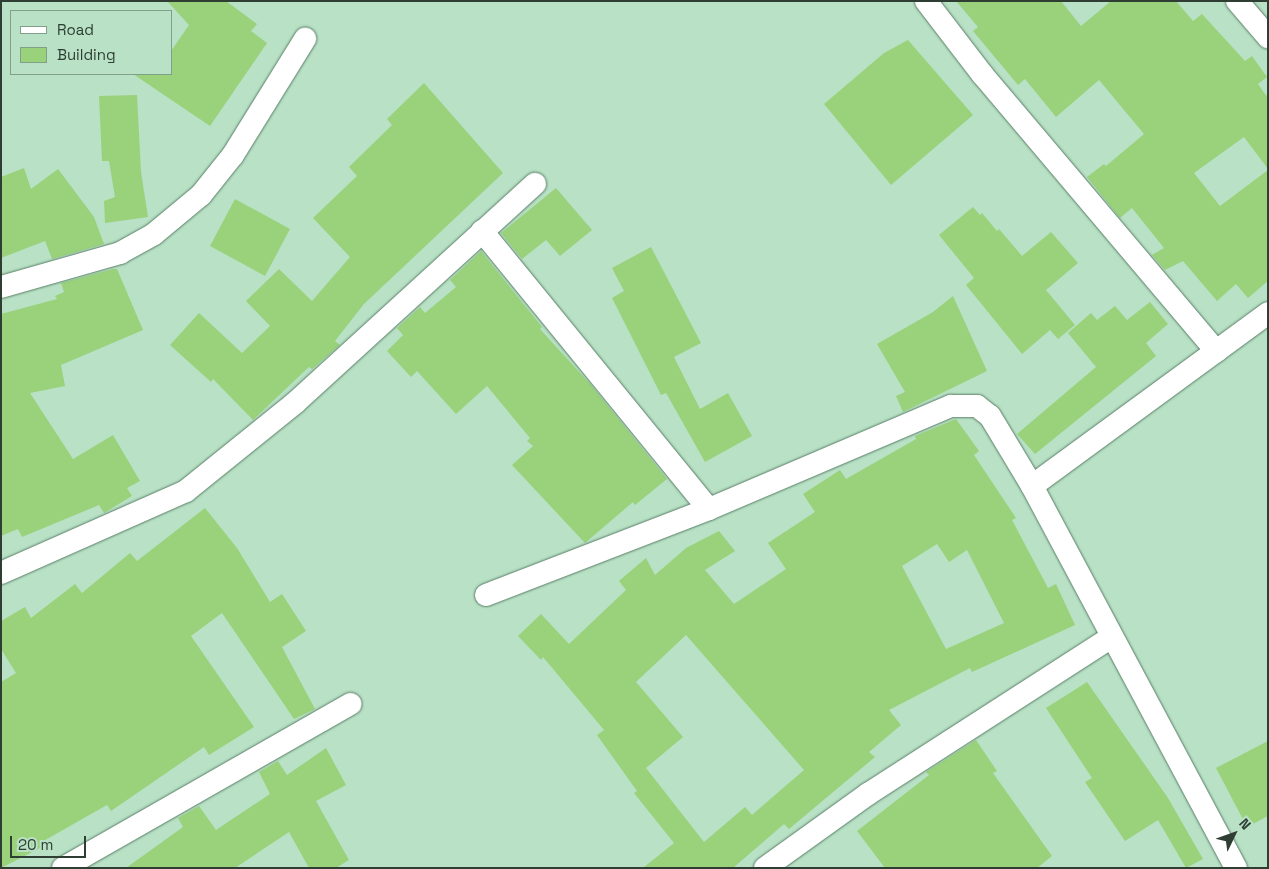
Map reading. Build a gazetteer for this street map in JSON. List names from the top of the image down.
{
  "legend": ["Road", "Building"],
  "scale_bar": "20 m",
  "north": "top right"
}
